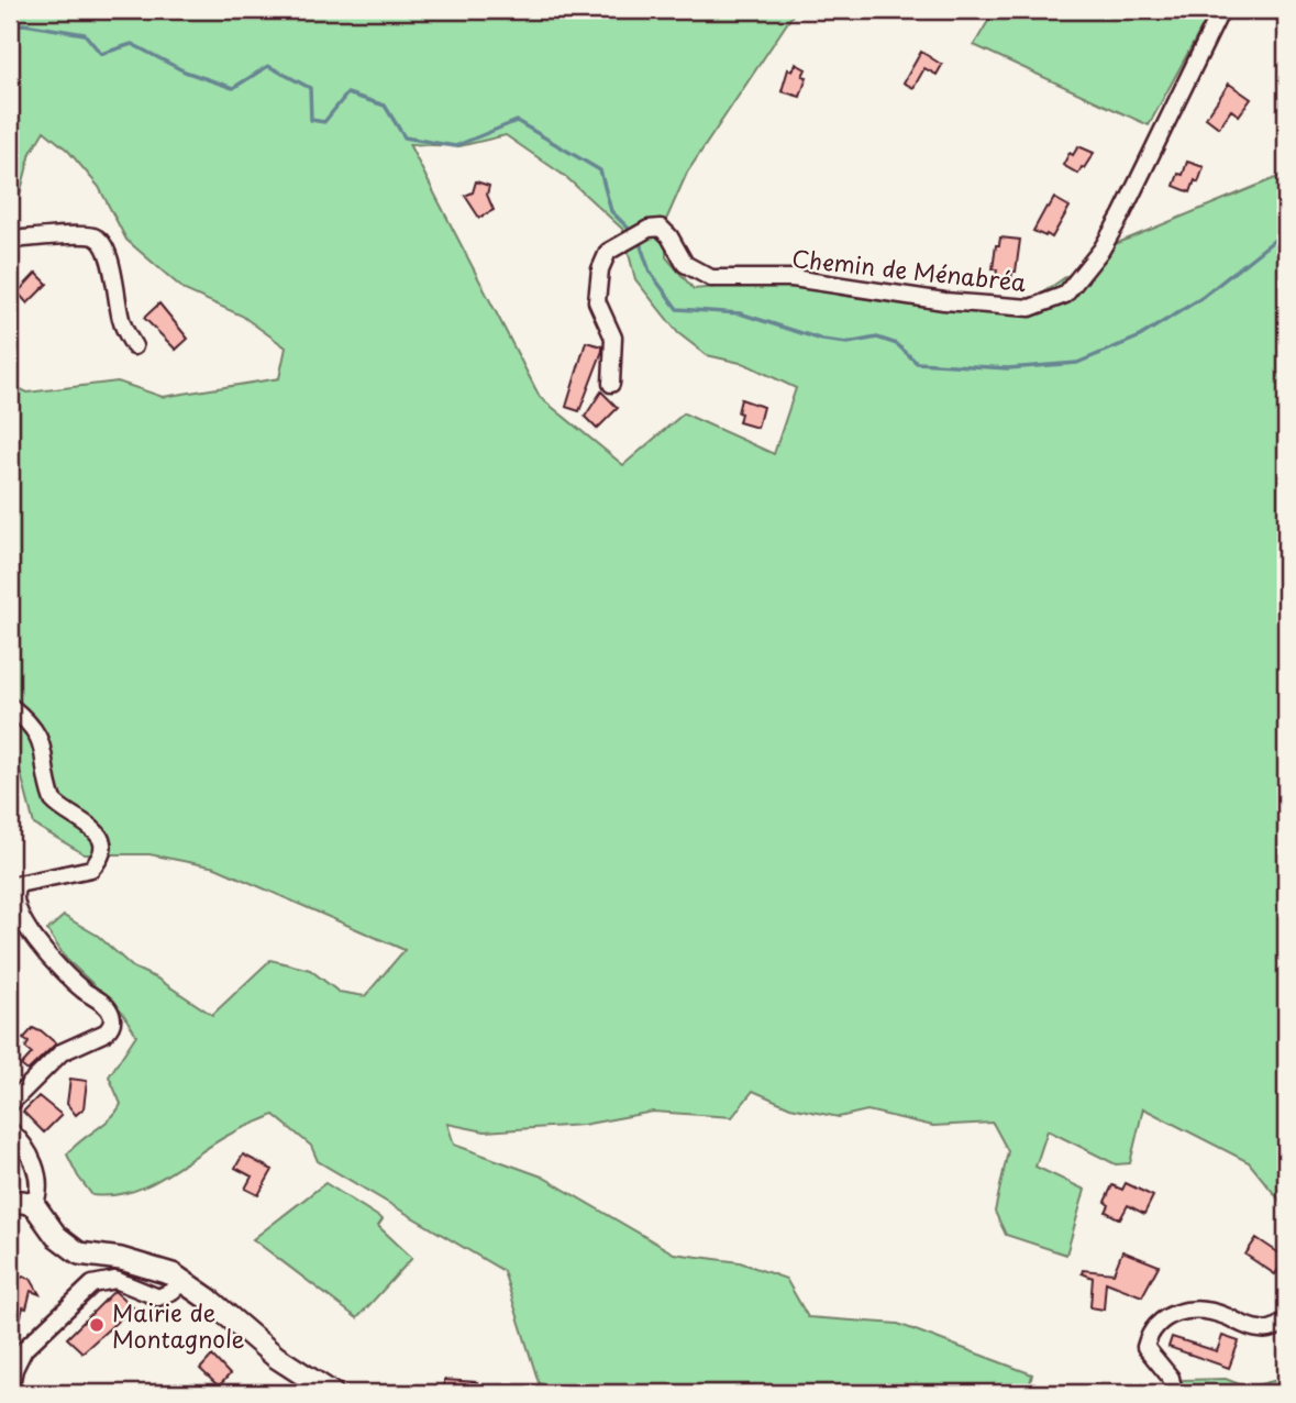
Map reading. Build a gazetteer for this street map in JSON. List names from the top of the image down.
{
  "streets": {
    "street": ["Chemin de Ménabréa"]
  },
  "places": ["Mairie de Montagnole"]
}
